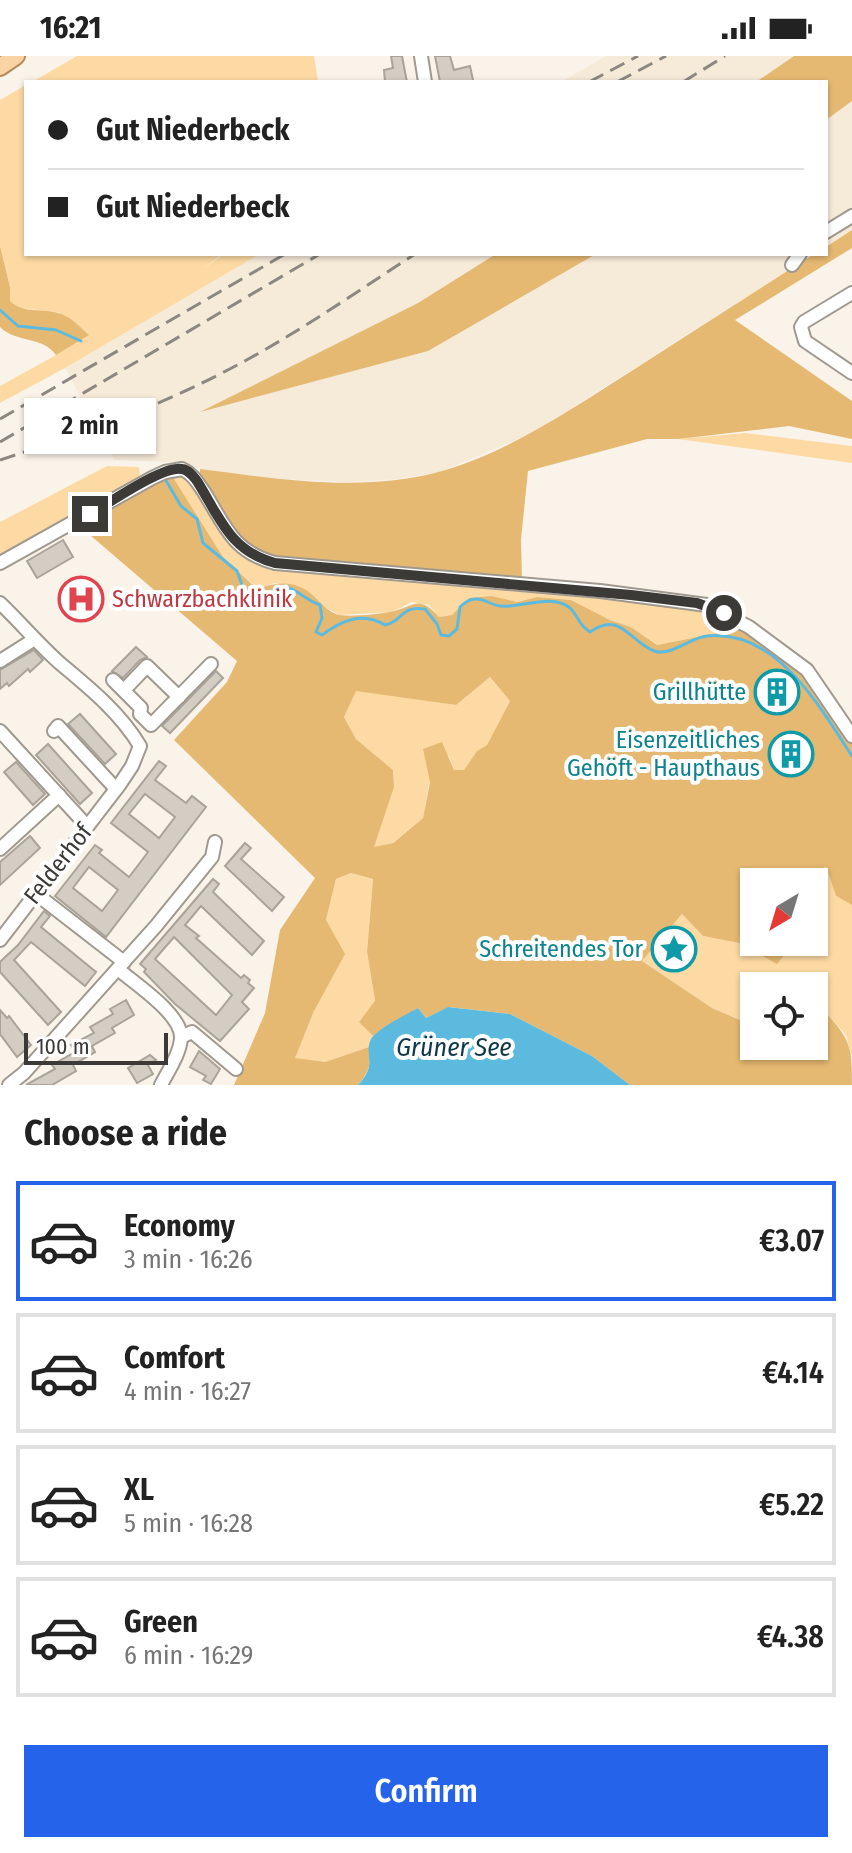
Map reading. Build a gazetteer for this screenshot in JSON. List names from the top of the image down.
{
  "streets": {
    "street": ["Felderhof"]
  },
  "water": ["Grüner See"],
  "places": {
    "hospital": ["Schwarzbachklinik"],
    "building": ["Grillhütte", "Eisenzeitliches Gehöft - Haupthaus"],
    "place": ["Schreitendes Tor"]
  },
  "scale_bar": "100 m",
  "north": "bottom left",
  "page": {
    "status": "16:21",
    "banner": ["Gut Niederbeck", "Gut Niederbeck"],
    "bubble": "2 min",
    "scale": "100 m",
    "heading": "Choose a ride",
    "list": [
      {
        "name": "Economy",
        "note": "3 min · 16:26",
        "value": "€3.07"
      },
      {
        "name": "Comfort",
        "note": "4 min · 16:27",
        "value": "€4.14"
      },
      {
        "name": "XL",
        "note": "5 min · 16:28",
        "value": "€5.22"
      },
      {
        "name": "Green",
        "note": "6 min · 16:29",
        "value": "€4.38"
      }
    ],
    "buttons": "Confirm"
  }
}
